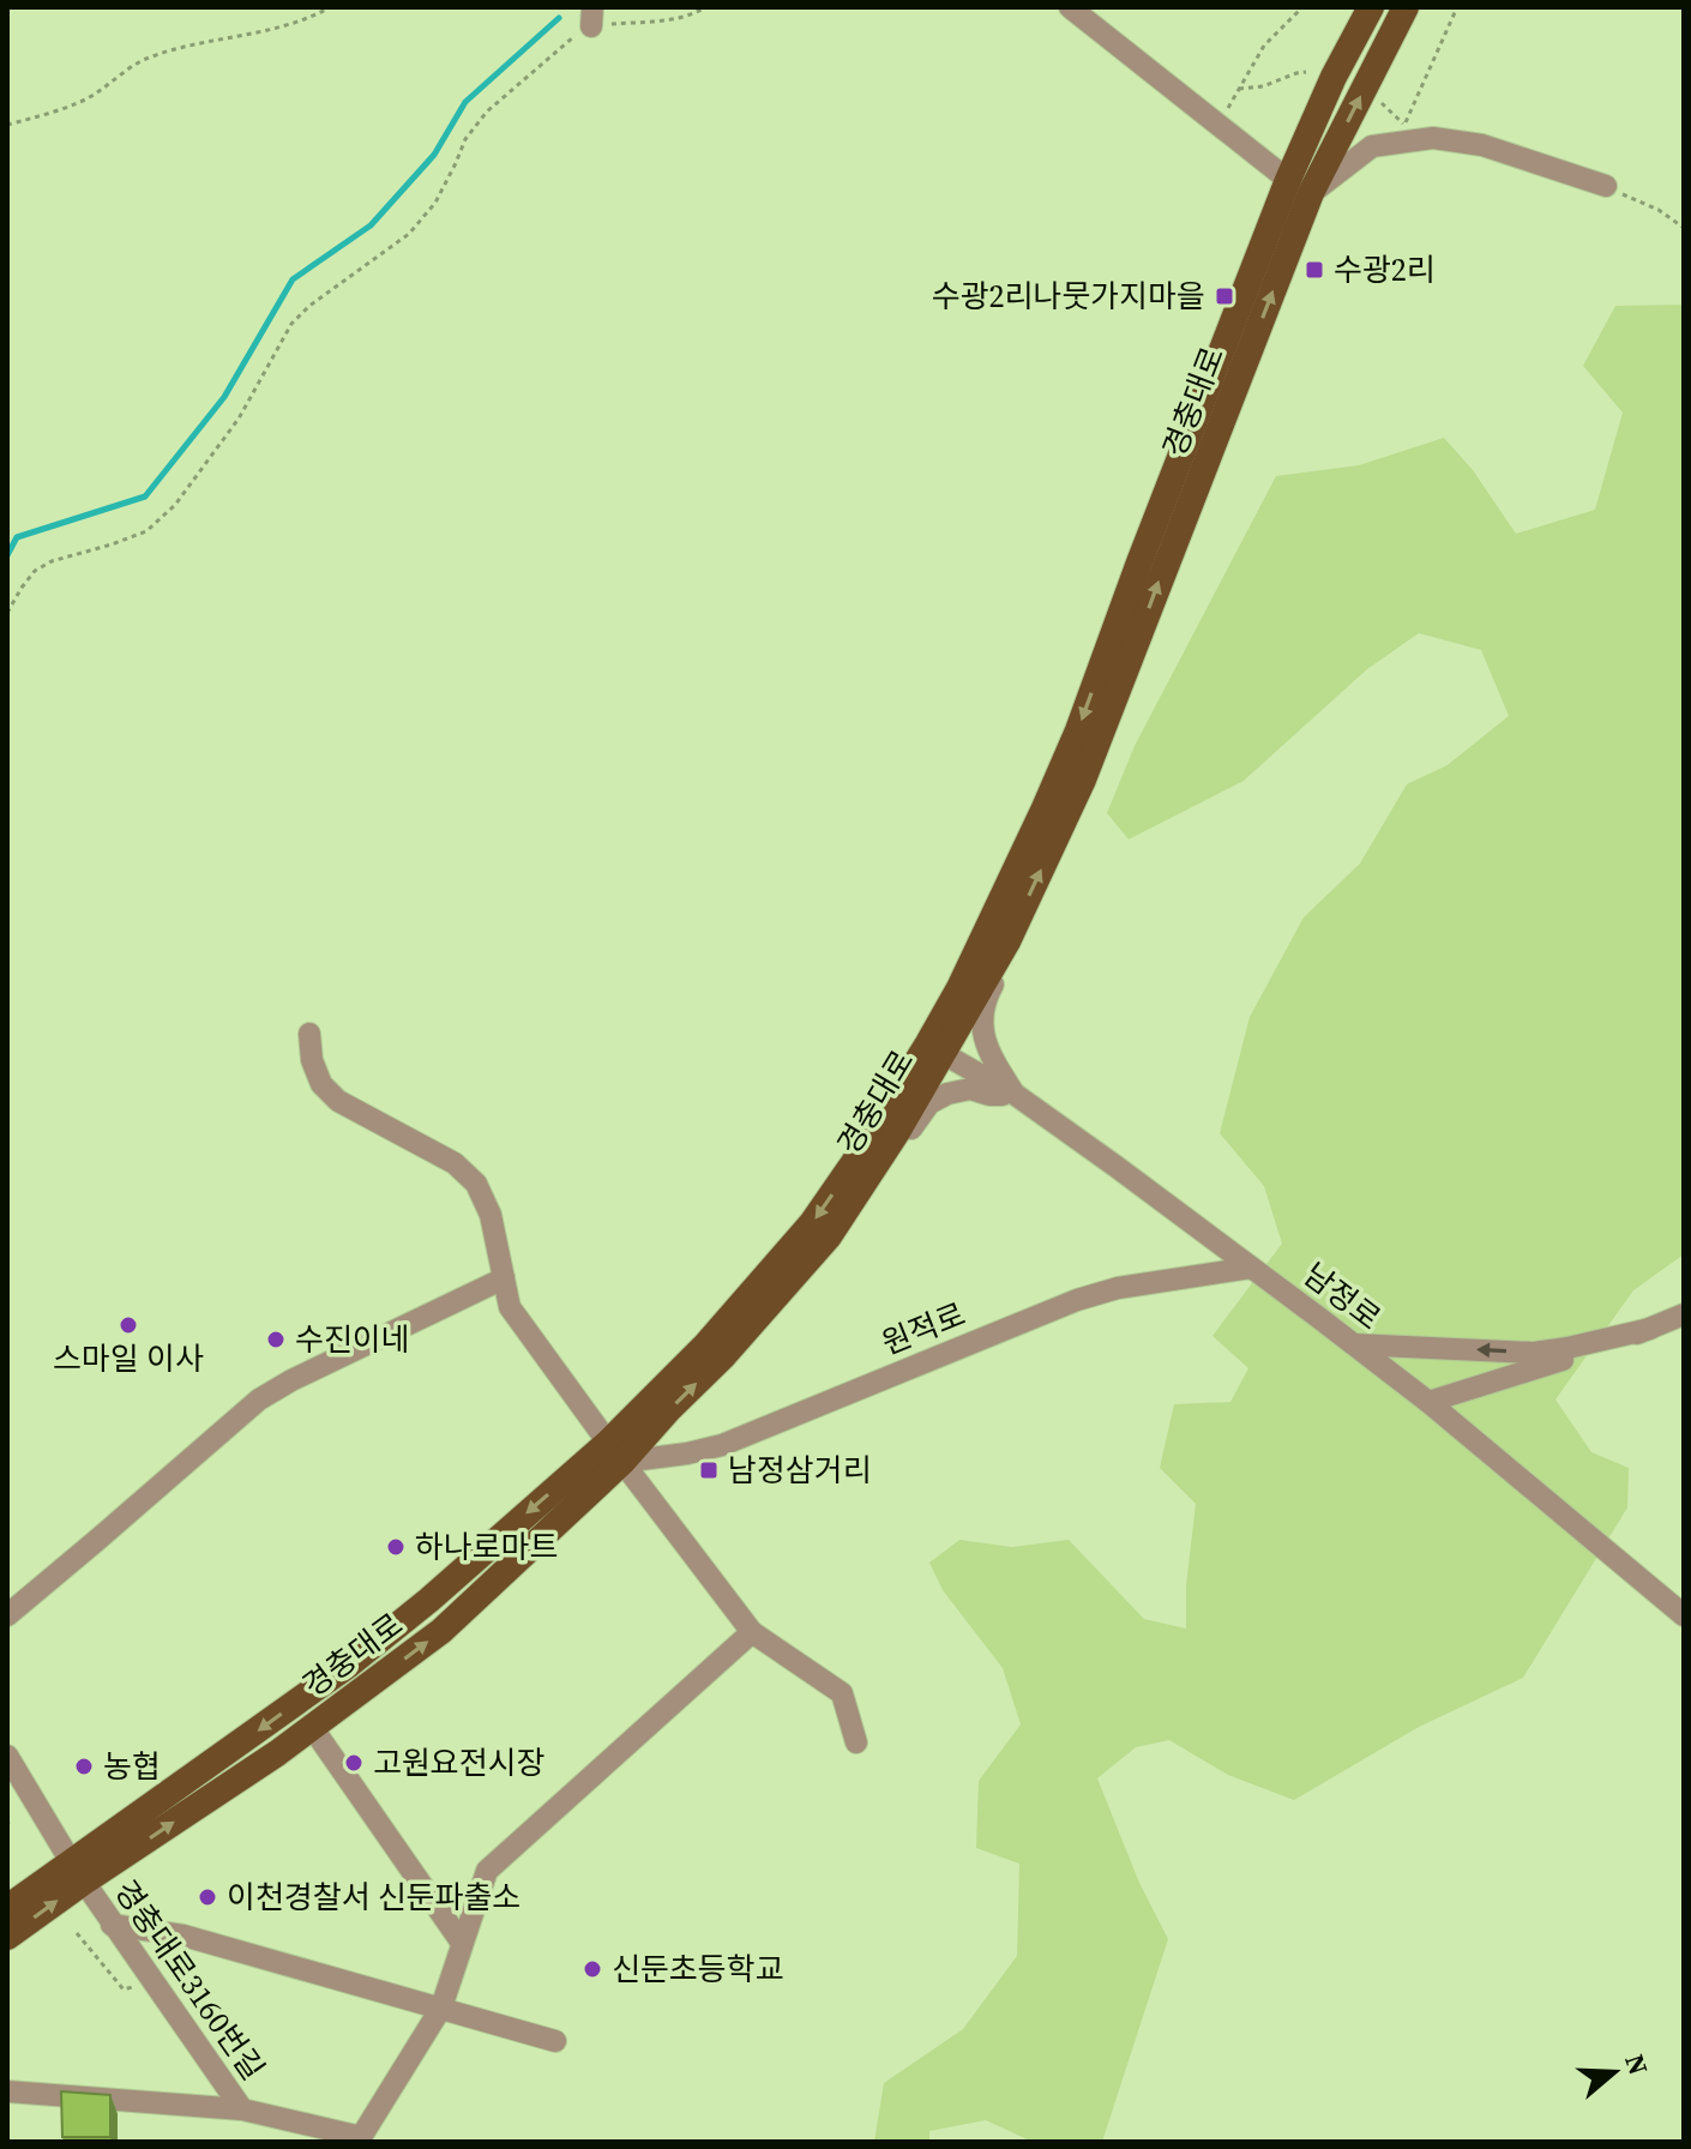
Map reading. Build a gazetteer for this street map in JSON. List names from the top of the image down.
{
  "streets": {
    "main road": ["경충대로"],
    "street": ["남정로", "원적로", "경충대로3160번길"]
  },
  "crossings": [
    ["경충대로", "남정로"],
    ["경충대로", "원적로"],
    ["경충대로", "경충대로3160번길"],
    ["남정로", "원적로"]
  ],
  "places": {
    "transit": ["수광2리", "수광2리나뭇가지마을", "남정삼거리"],
    "other": [
      "스마일 이사",
      "수진이네",
      "하나로마트",
      "고원요전시장",
      "농협",
      "이천경찰서 신둔파출소",
      "신둔초등학교"
    ]
  },
  "north": "right"
}
